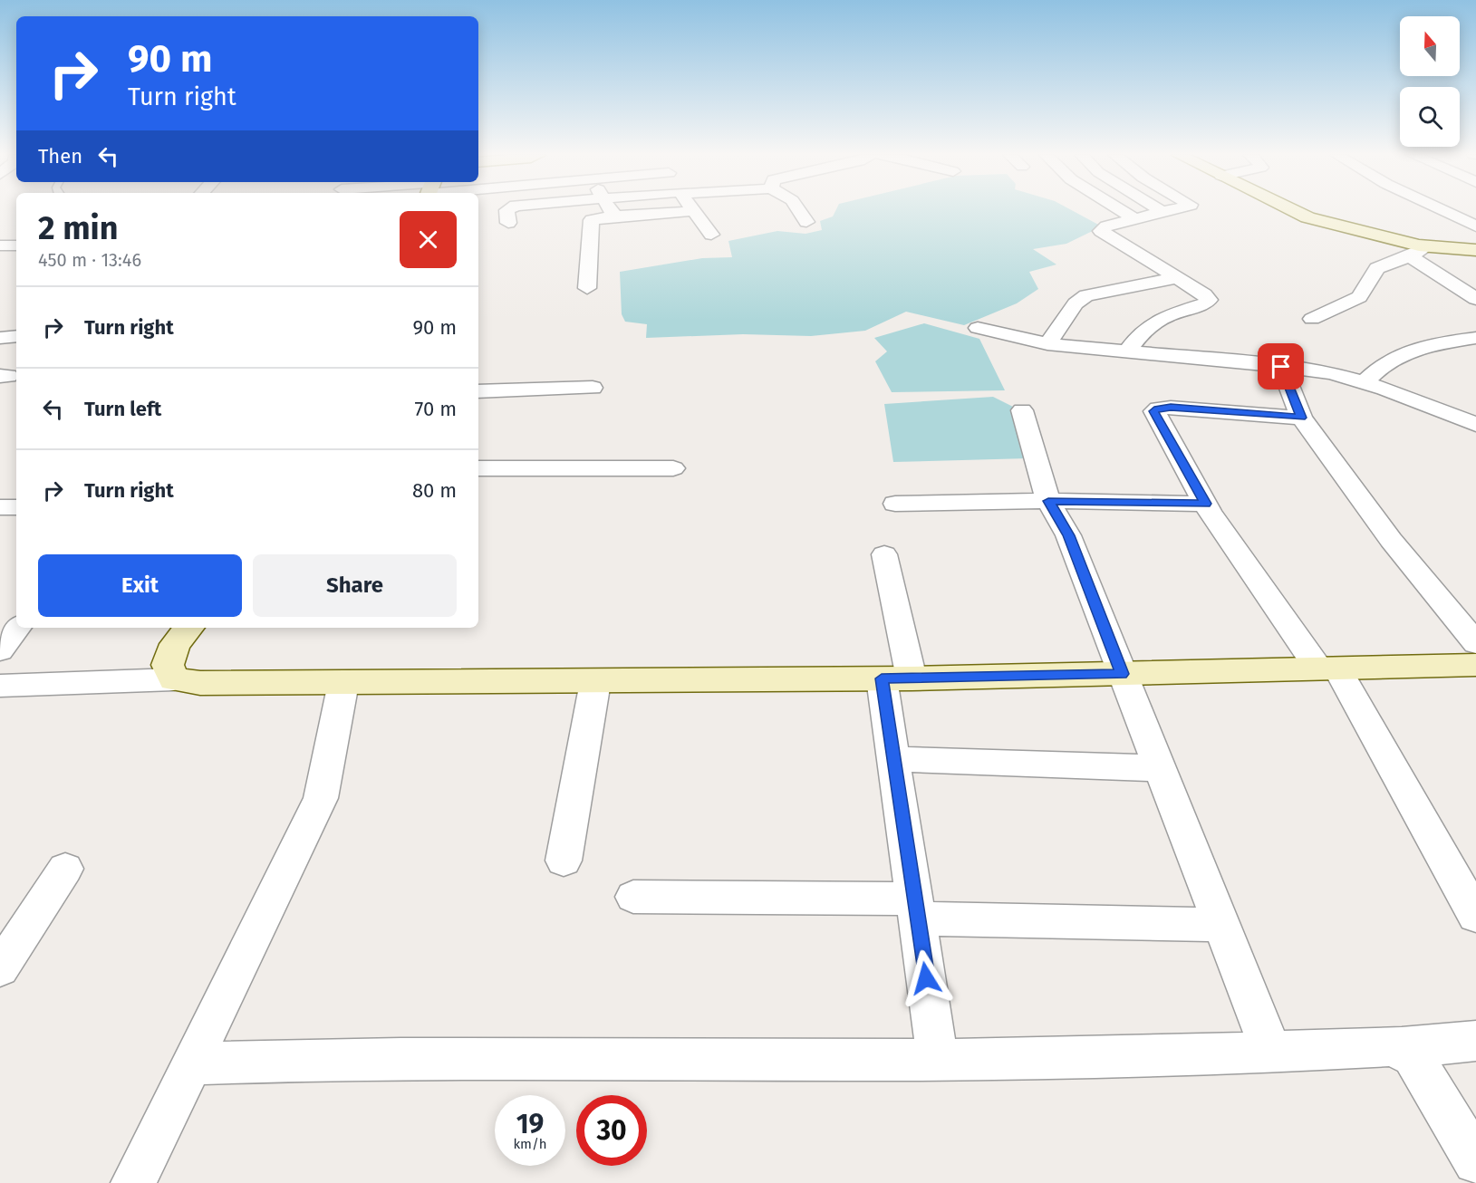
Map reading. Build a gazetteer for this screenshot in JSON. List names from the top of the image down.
{
  "north": "top",
  "page": {
    "turn": ["90 m", "Turn right"],
    "then": "Then",
    "heading": ["2 min", "450 m · 13:46"],
    "list": [
      {
        "name": "Turn right",
        "value": "90 m"
      },
      {
        "name": "Turn left",
        "value": "70 m"
      },
      {
        "name": "Turn right",
        "value": "80 m"
      }
    ],
    "buttons": ["Exit", "Share"],
    "speed": "19 km/h",
    "limit": "30"
  }
}
